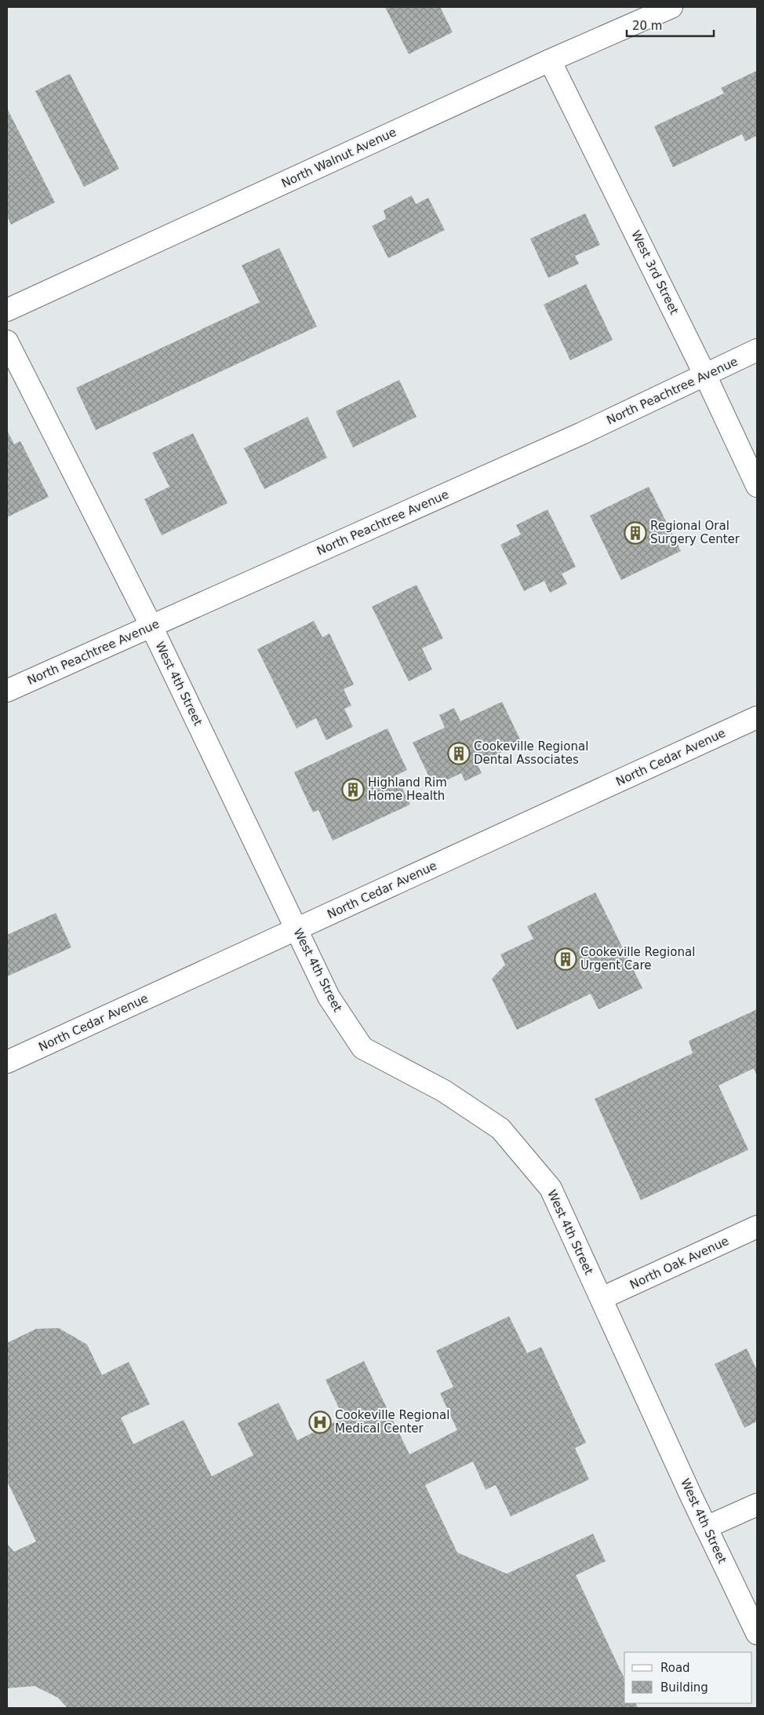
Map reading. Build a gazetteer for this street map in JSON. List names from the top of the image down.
{
  "streets": {
    "street": [
      "North Walnut Avenue",
      "West 3rd Street",
      "North Peachtree Avenue",
      "West 4th Street",
      "North Cedar Avenue",
      "North Oak Avenue"
    ]
  },
  "crossings": [
    ["North Walnut Avenue", "West 3rd Street"],
    ["West 3rd Street", "North Peachtree Avenue"],
    ["North Peachtree Avenue", "West 4th Street"],
    ["West 4th Street", "North Cedar Avenue"],
    ["West 4th Street", "North Oak Avenue"]
  ],
  "places": {
    "building": [
      "Regional Oral Surgery Center",
      "Cookeville Regional Dental Associates",
      "Highland Rim Home Health",
      "Cookeville Regional Urgent Care"
    ],
    "hospital": ["Cookeville Regional Medical Center"]
  },
  "legend": ["Road", "Building"],
  "scale_bar": "20 m"
}
